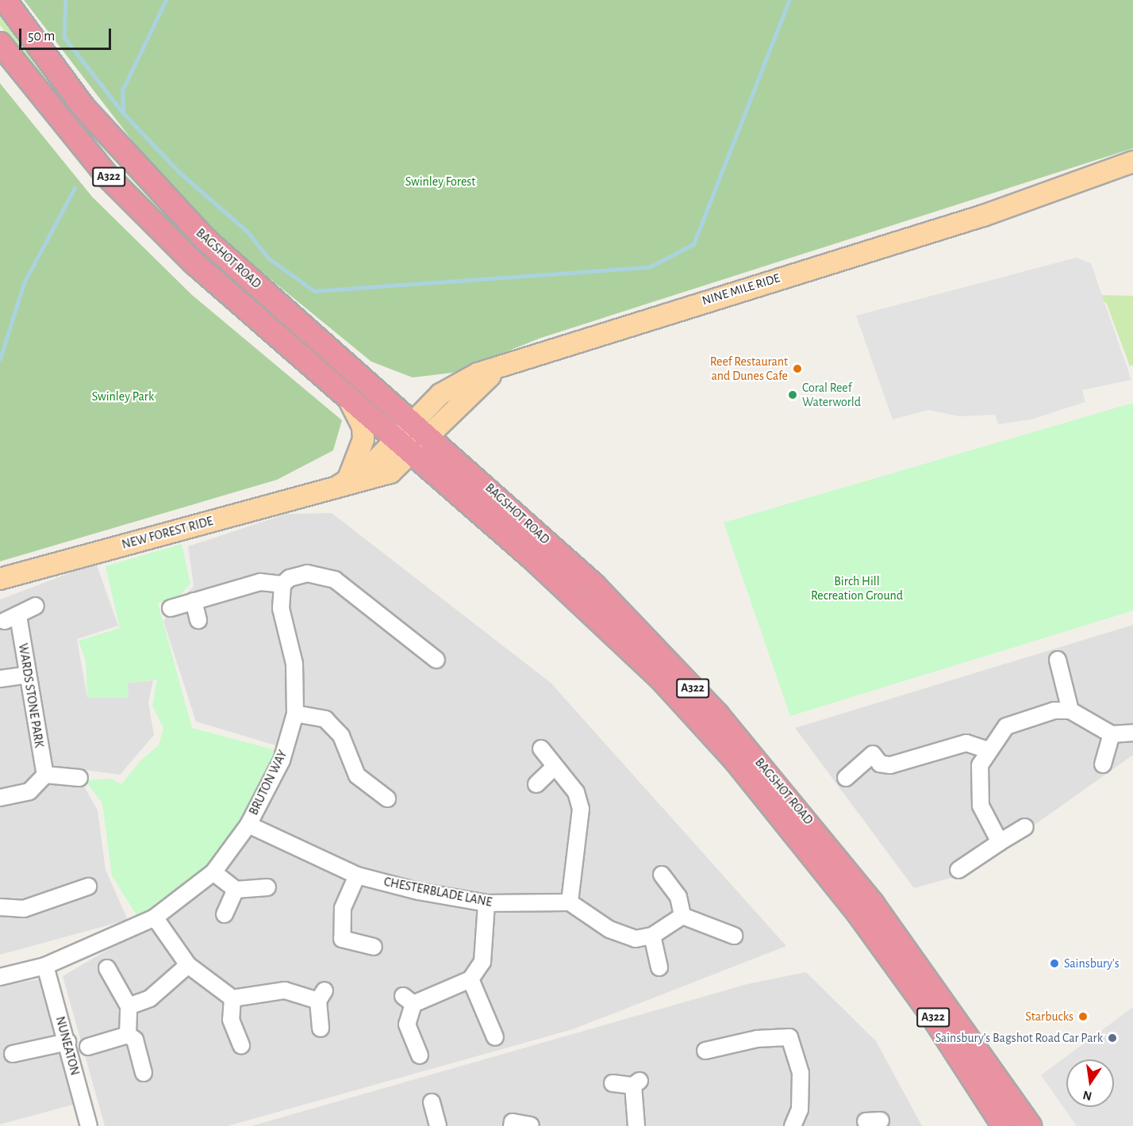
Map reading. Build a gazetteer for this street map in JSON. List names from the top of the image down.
{
  "streets": {
    "highway": ["A322", "BAGSHOT ROAD"],
    "main road": ["NINE MILE RIDE", "NEW FOREST RIDE"],
    "street": [
      "WARDS STONE PARK",
      "BRUTON WAY",
      "CHESTERBLADE LANE",
      "NUNEATON"
    ]
  },
  "crossings": [
    ["A322", "BAGSHOT ROAD"],
    ["BAGSHOT ROAD", "NINE MILE RIDE"],
    ["BAGSHOT ROAD", "NEW FOREST RIDE"],
    ["NINE MILE RIDE", "NEW FOREST RIDE"],
    ["BRUTON WAY", "CHESTERBLADE LANE"],
    ["BRUTON WAY", "NUNEATON"]
  ],
  "parks": ["Swinley Forest", "Swinley Park", "Birch Hill Recreation Ground"],
  "places": [
    "Reef Restaurant and Dunes Cafe",
    "Coral Reef Waterworld",
    "Sainsbury's",
    "Starbucks",
    "Sainsbury's Bagshot Road Car Park"
  ],
  "scale_bar": "50 m",
  "north": "bottom"
}
